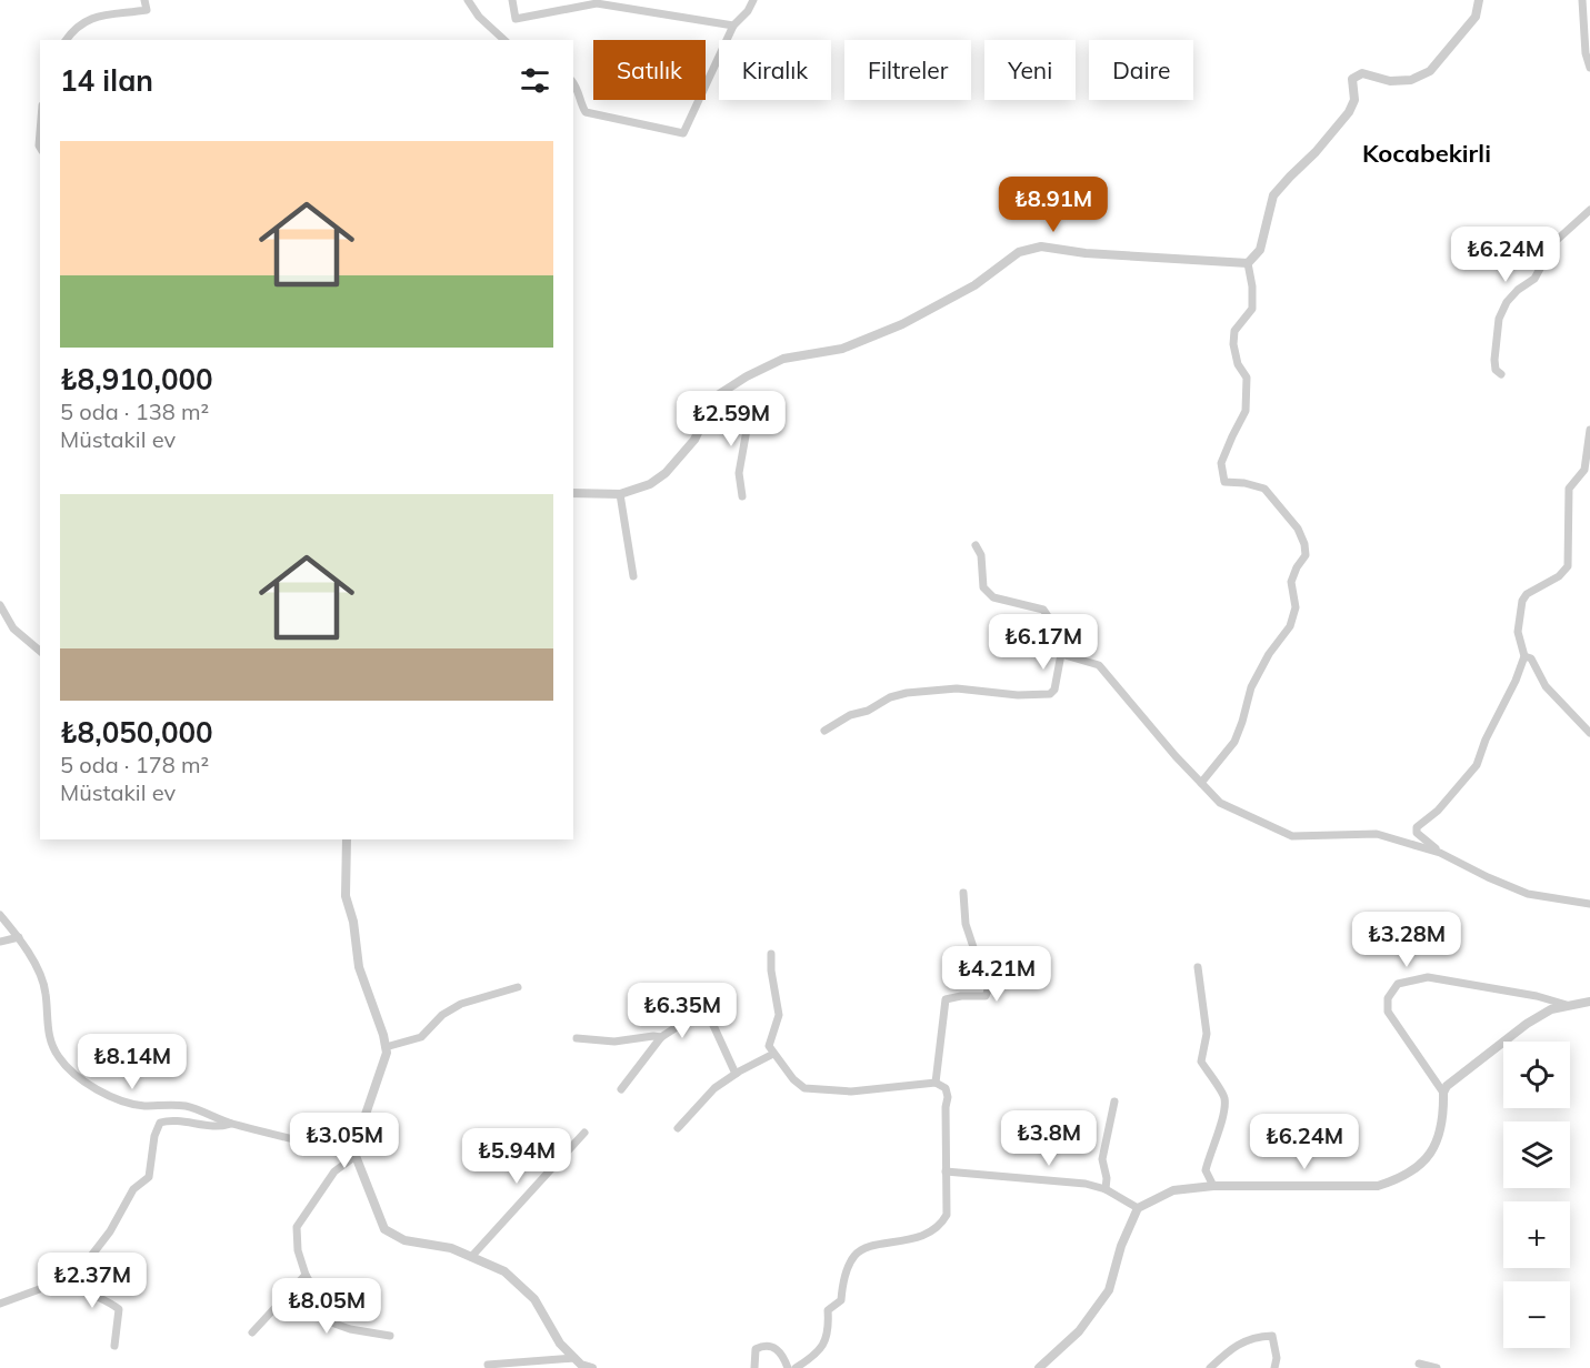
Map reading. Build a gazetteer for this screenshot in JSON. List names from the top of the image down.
{
  "districts": ["Kocabekirli"],
  "page": {
    "chip": [
      "Satılık",
      "Kiralık",
      "Filtreler",
      "Yeni",
      "Daire"
    ],
    "heading": "14 ilan",
    "list": [
      {
        "name": "₺8,910,000",
        "note": "5 oda · 138 m² · Müstakil ev"
      },
      {
        "name": "₺8,050,000",
        "note": "5 oda · 178 m² · Müstakil ev"
      }
    ],
    "price": [
      "₺8.91M",
      "₺6.24M",
      "₺2.59M",
      "₺6.17M",
      "₺3.28M",
      "₺4.21M",
      "₺6.35M",
      "₺8.14M",
      "₺3.8M",
      "₺3.05M",
      "₺6.24M",
      "₺5.94M",
      "₺2.37M",
      "₺8.05M"
    ],
    "map_buttons": ["+", "−"]
  }
}
